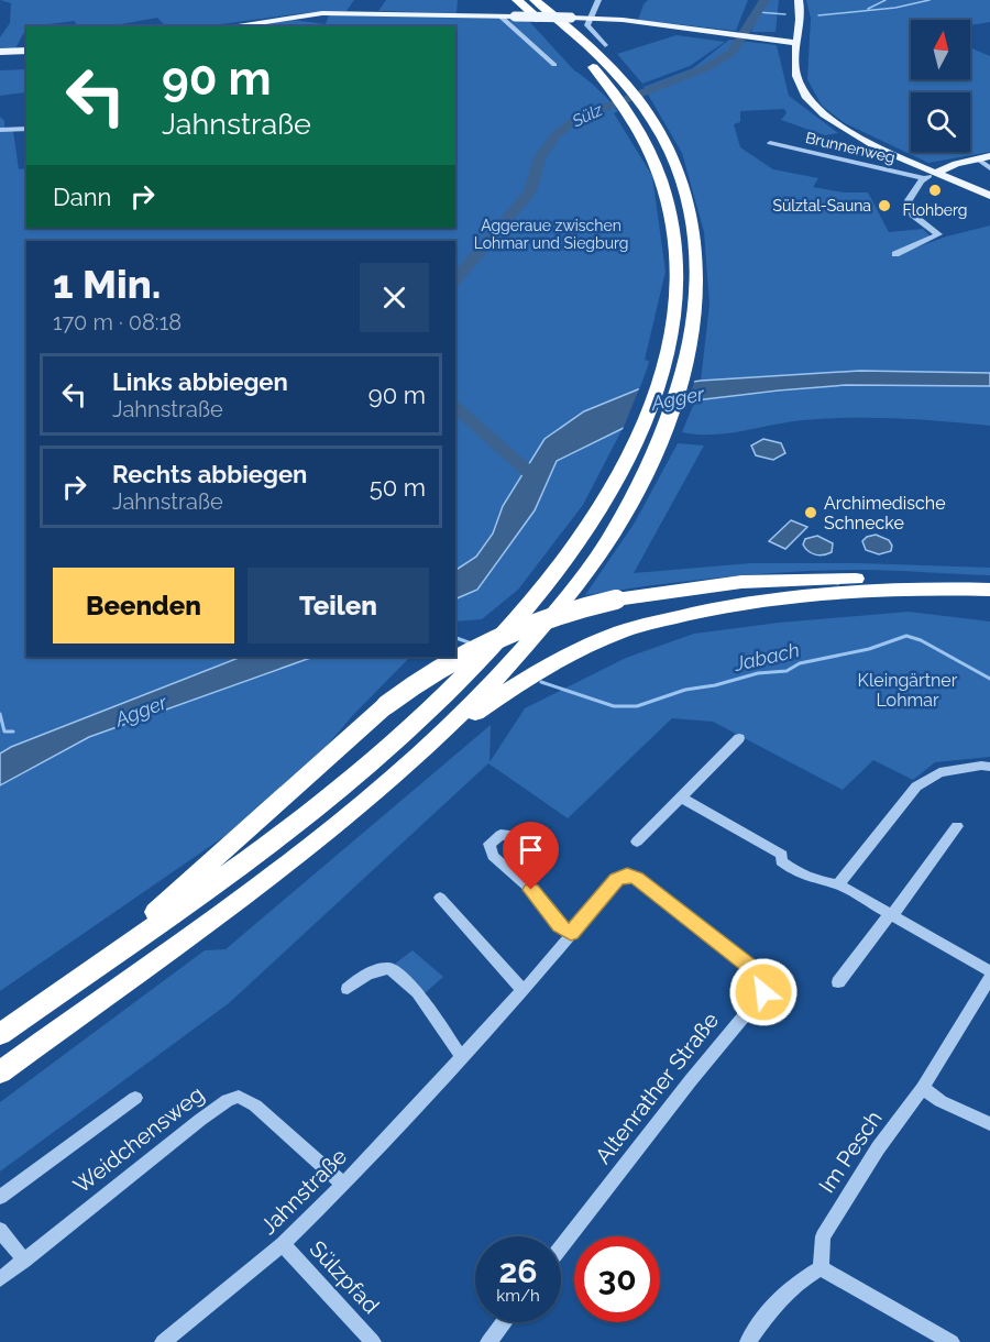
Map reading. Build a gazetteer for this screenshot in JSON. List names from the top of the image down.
{
  "streets": {
    "street": [
      "Brunnenweg",
      "Altenrather Straße",
      "Weidchensweg",
      "Im Pesch",
      "Jahnstraße",
      "Sülzpfad"
    ]
  },
  "crossings": [
    ["Altenrather Straße", "Jahnstraße"],
    ["Weidchensweg", "Jahnstraße"],
    ["Jahnstraße", "Sülzpfad"]
  ],
  "water": ["Sülz", "Agger", "Jabach"],
  "parks": ["Aggeraue zwischen Lohmar und Siegburg", "Kleingärtner Lohmar"],
  "places": ["Flohberg", "Sülztal-Sauna", "Archimedische Schnecke"],
  "north": "top",
  "page": {
    "turn": ["90 m", "Jahnstraße"],
    "then": "Dann",
    "heading": ["1 Min.", "170 m · 08:18"],
    "list": [
      {
        "name": "Links abbiegen",
        "note": "Jahnstraße",
        "value": "90 m"
      },
      {
        "name": "Rechts abbiegen",
        "note": "Jahnstraße",
        "value": "50 m"
      }
    ],
    "buttons": ["Beenden", "Teilen"],
    "speed": "26 km/h",
    "limit": "30"
  }
}
